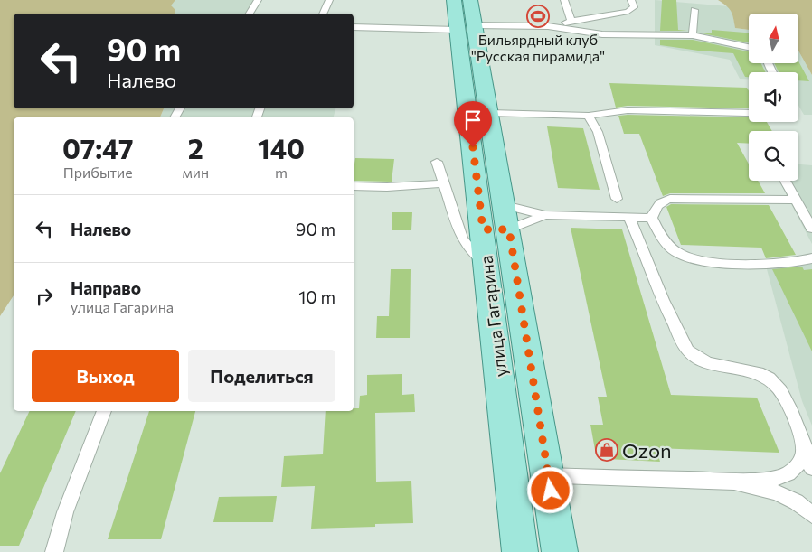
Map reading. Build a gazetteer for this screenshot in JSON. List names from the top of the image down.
{
  "streets": {
    "main road": ["улица Гагарина"]
  },
  "places": {
    "sports": ["Бильярдный клуб \"Русская пирамида\""],
    "shop": ["Ozon"]
  },
  "north": "top",
  "page": {
    "turn": ["90 m", "Налево"],
    "eta": [
      "07:47",
      "Прибытие",
      "2",
      "мин",
      "140",
      "m"
    ],
    "list": [
      {
        "name": "Налево",
        "value": "90 m"
      },
      {
        "name": "Направо",
        "note": "улица Гагарина",
        "value": "10 m"
      }
    ],
    "buttons": ["Выход", "Поделиться"]
  }
}
